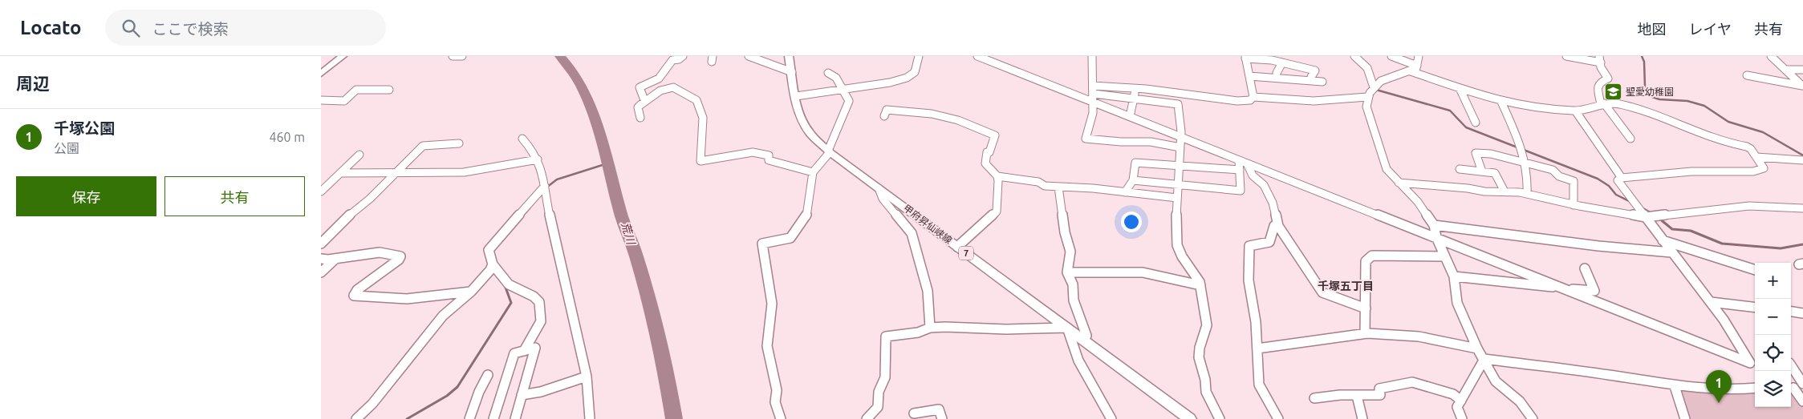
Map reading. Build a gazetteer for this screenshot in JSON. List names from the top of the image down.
{
  "streets": {
    "main road": ["甲府昇仙峡線", "7"]
  },
  "districts": ["千塚五丁目"],
  "water": ["荒川"],
  "places": {
    "school or university": ["聖愛幼稚園"]
  },
  "page": {
    "header": "Locato",
    "search": "ここで検索",
    "nav": ["地図", "レイヤ", "共有"],
    "heading": "周辺",
    "list": [
      {
        "mark": "1",
        "name": "千塚公園",
        "note": "公園",
        "value": "460 m"
      }
    ],
    "buttons": ["保存", "共有"],
    "map_buttons": ["+", "−"],
    "pins": "1"
  }
}
